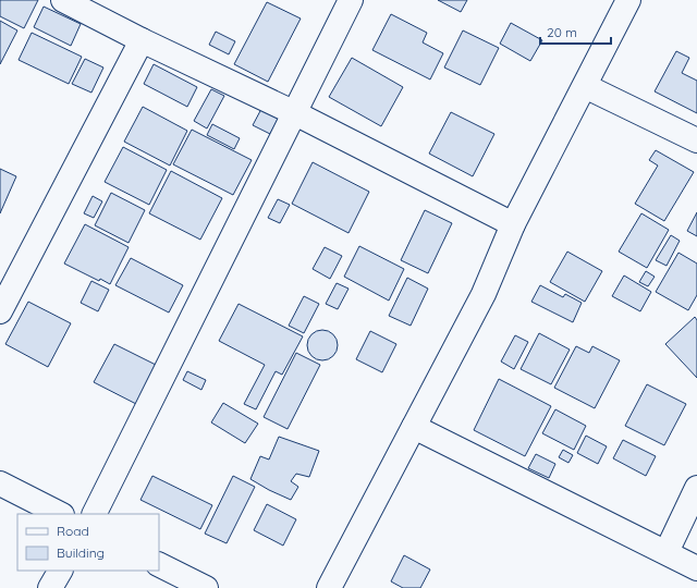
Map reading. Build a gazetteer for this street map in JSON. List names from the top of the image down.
{
  "legend": ["Road", "Building"],
  "scale_bar": "20 m"
}
